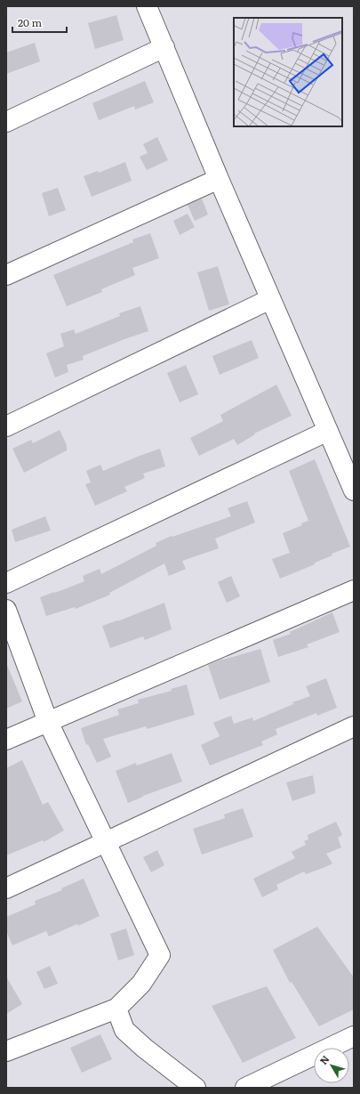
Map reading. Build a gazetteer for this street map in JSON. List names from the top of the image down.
{
  "scale_bar": "20 m",
  "north": "top left"
}
